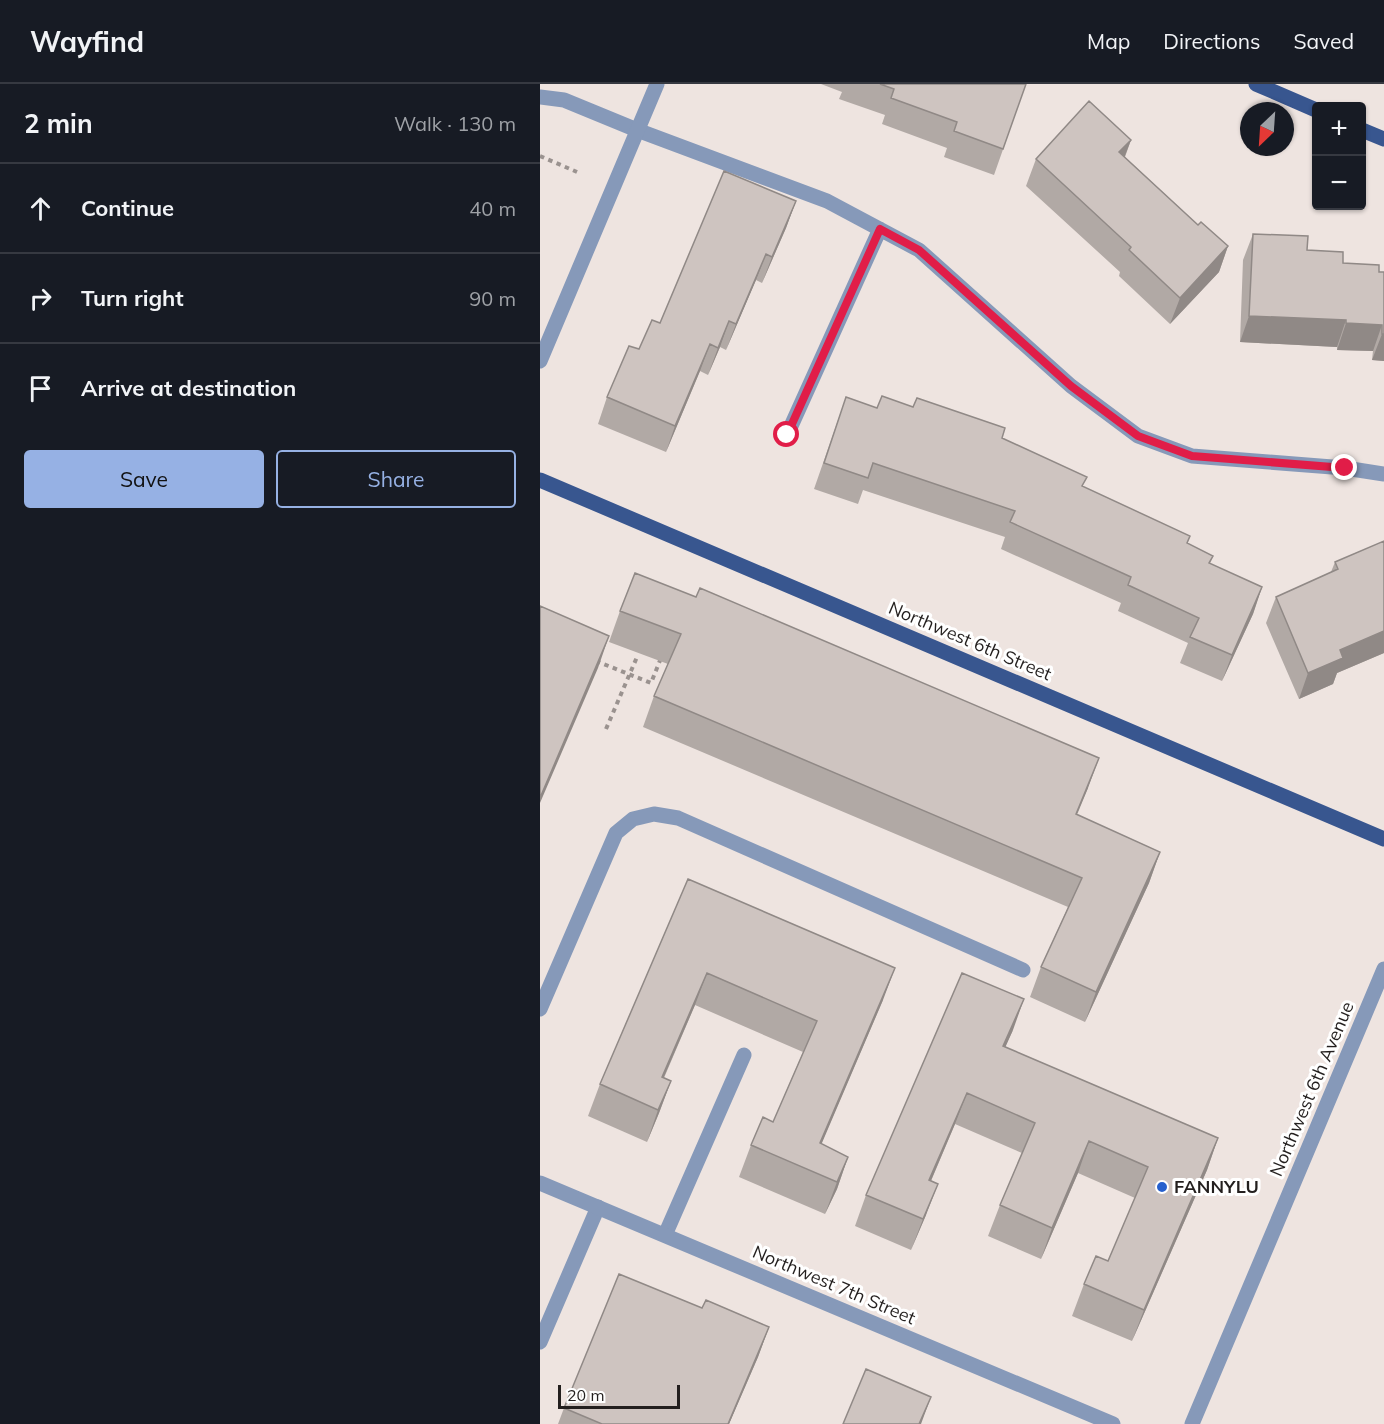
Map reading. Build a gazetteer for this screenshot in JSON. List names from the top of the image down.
{
  "streets": {
    "main road": ["Northwest 6th Street"],
    "street": ["Northwest 6th Avenue", "Northwest 7th Street"]
  },
  "places": ["FANNYLU"],
  "scale_bar": "20 m",
  "north": "bottom left",
  "page": {
    "header": "Wayfind",
    "nav": ["Map", "Directions", "Saved"],
    "heading": ["2 min", "Walk · 130 m"],
    "map_buttons": ["+", "−"],
    "list": [
      ["Continue", "40 m"],
      ["Turn right", "90 m"],
      "Arrive at destination"
    ],
    "buttons": ["Save", "Share"],
    "scale": "20 m"
  }
}
